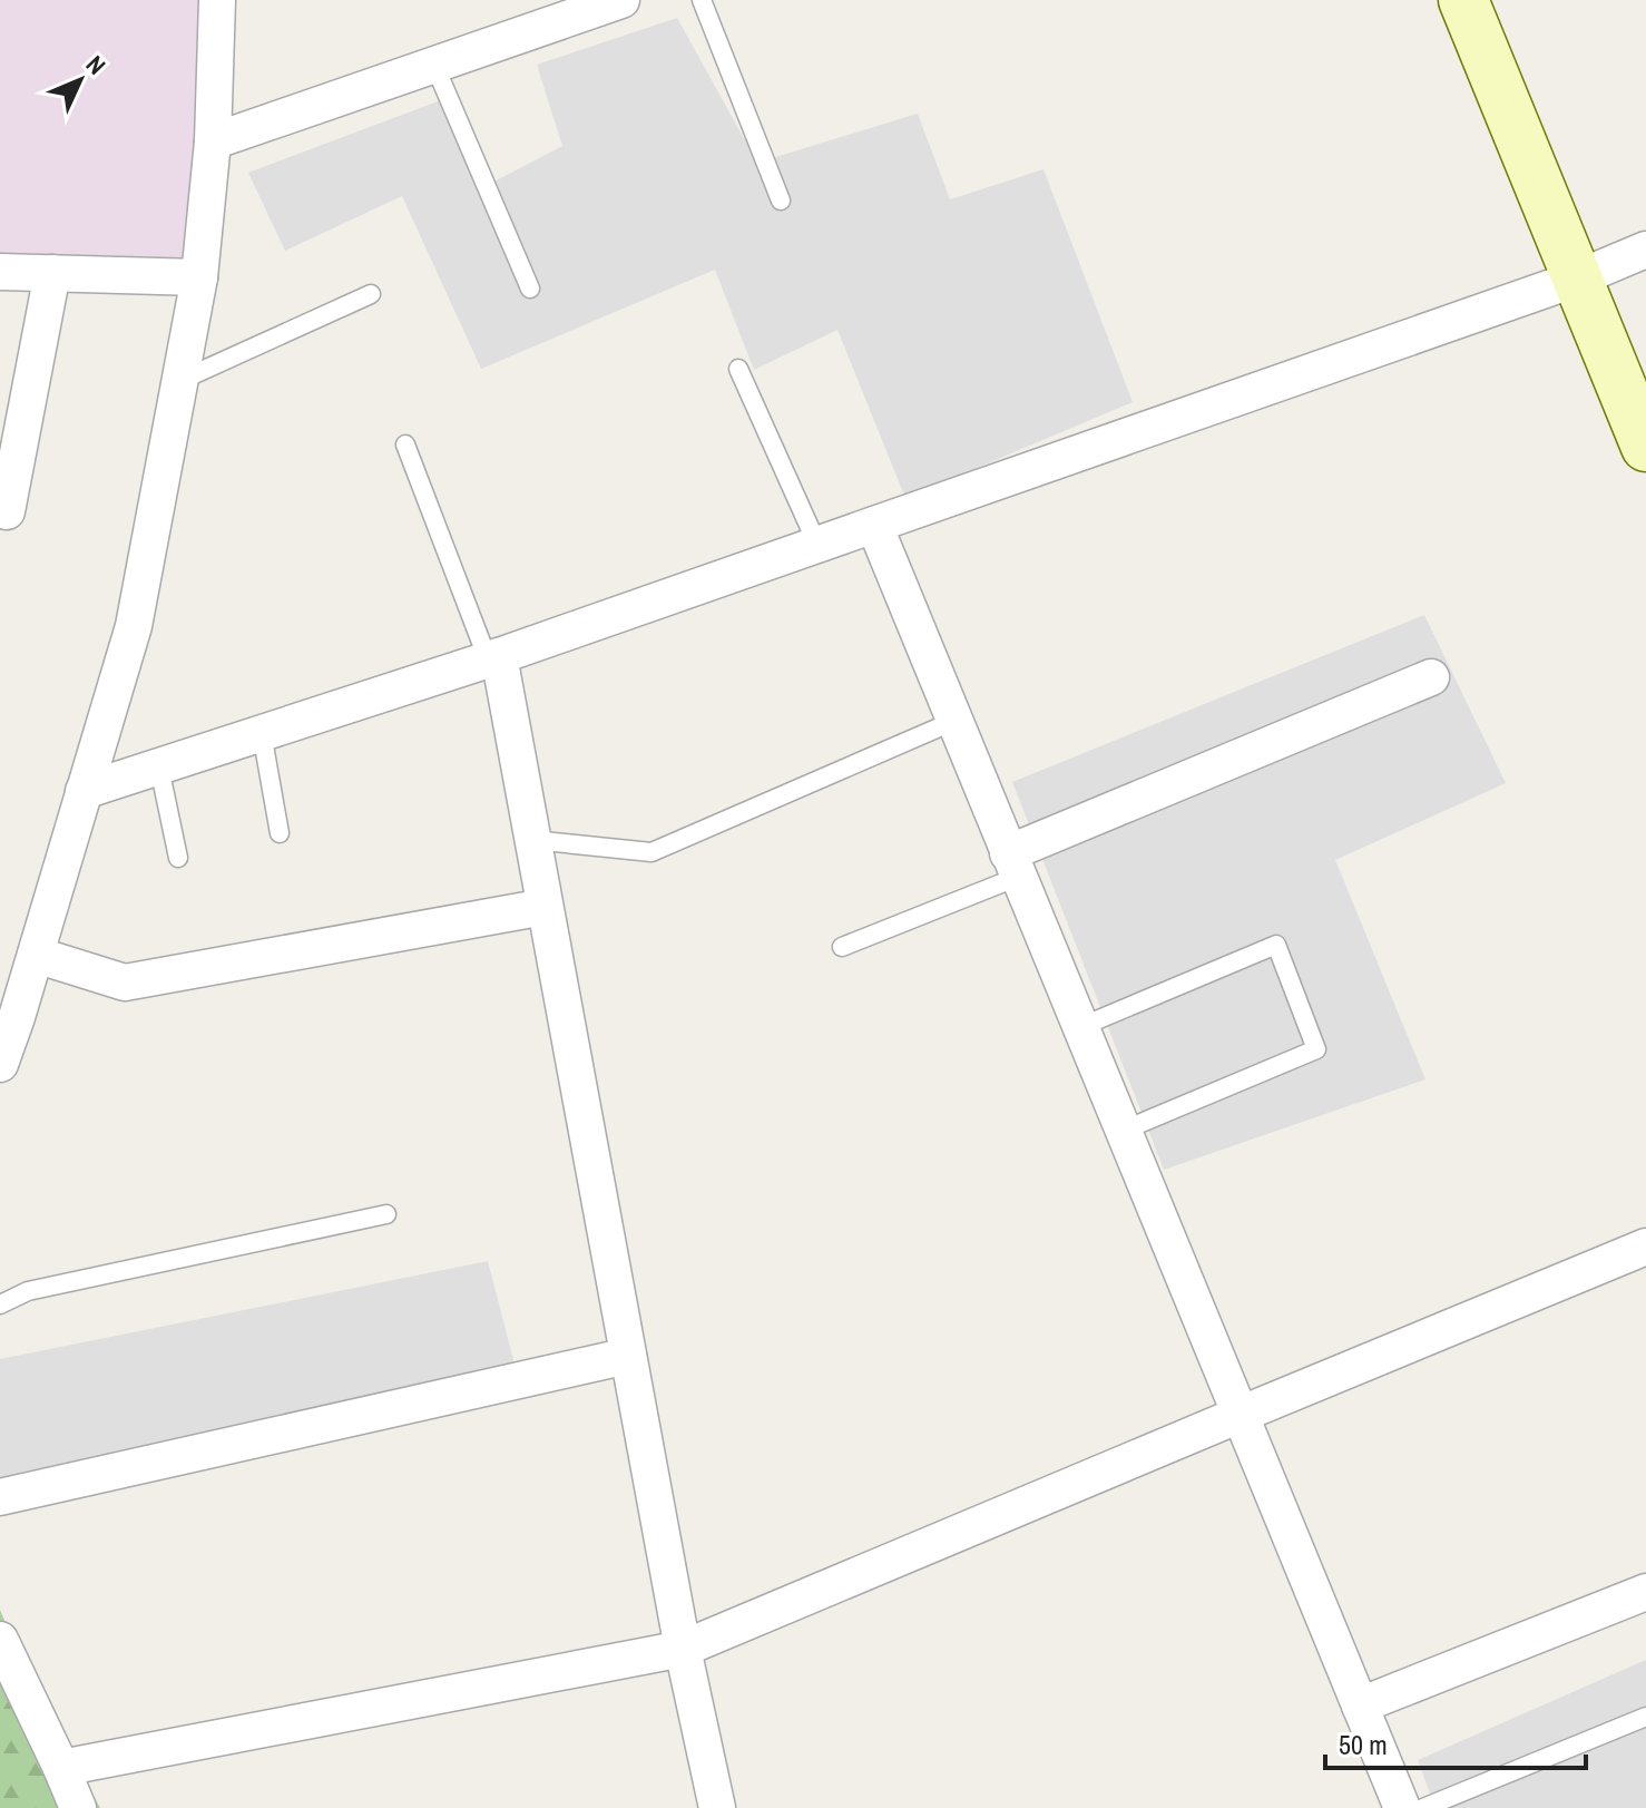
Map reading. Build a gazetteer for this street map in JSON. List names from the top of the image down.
{
  "scale_bar": "50 m",
  "north": "top right"
}
